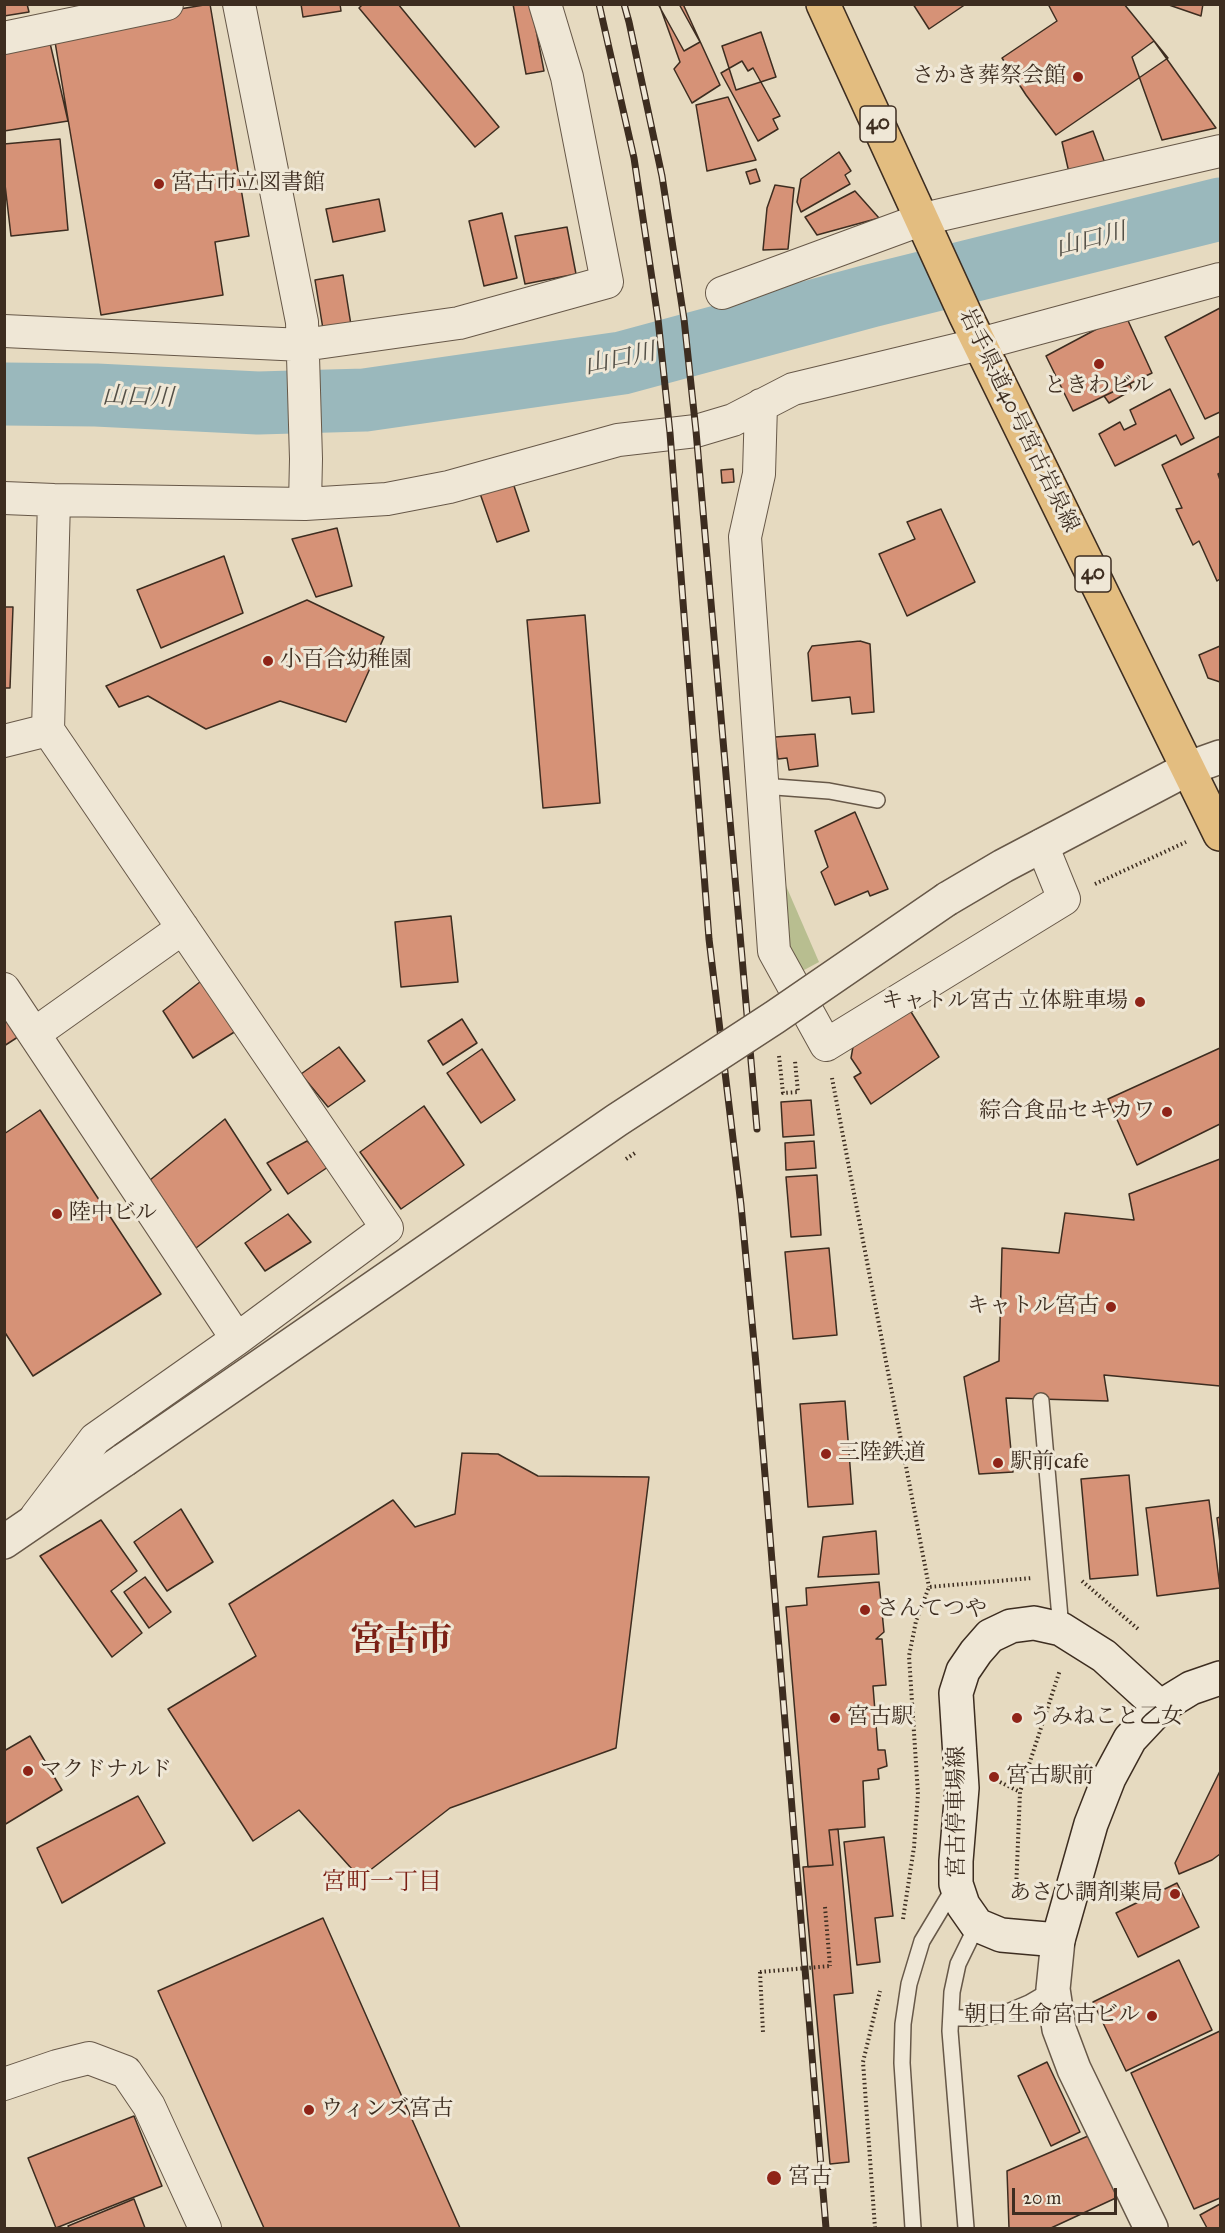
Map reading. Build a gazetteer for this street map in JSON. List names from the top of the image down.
{
  "streets": {
    "main road": ["40", "岩手県道40号宮古岩泉線"],
    "street": ["宮古停車場線"]
  },
  "districts": ["宮古市", "宮町一丁目"],
  "water": ["山口川"],
  "places": [
    "さかき葬祭会館",
    "宮古市立図書館",
    "ときわビル",
    "小百合幼稚園",
    "キャトル宮古 立体駐車場",
    "綜合食品セキカワ",
    "陸中ビル",
    "キャトル宮古",
    "三陸鉄道",
    "駅前cafe",
    "さんてつや",
    "宮古駅",
    "うみねこと乙女",
    "マクドナルド",
    "宮古駅前",
    "あさひ調剤薬局",
    "朝日生命宮古ビル",
    "ウィンズ宮古",
    "宮古"
  ],
  "scale_bar": "20 m"
}
